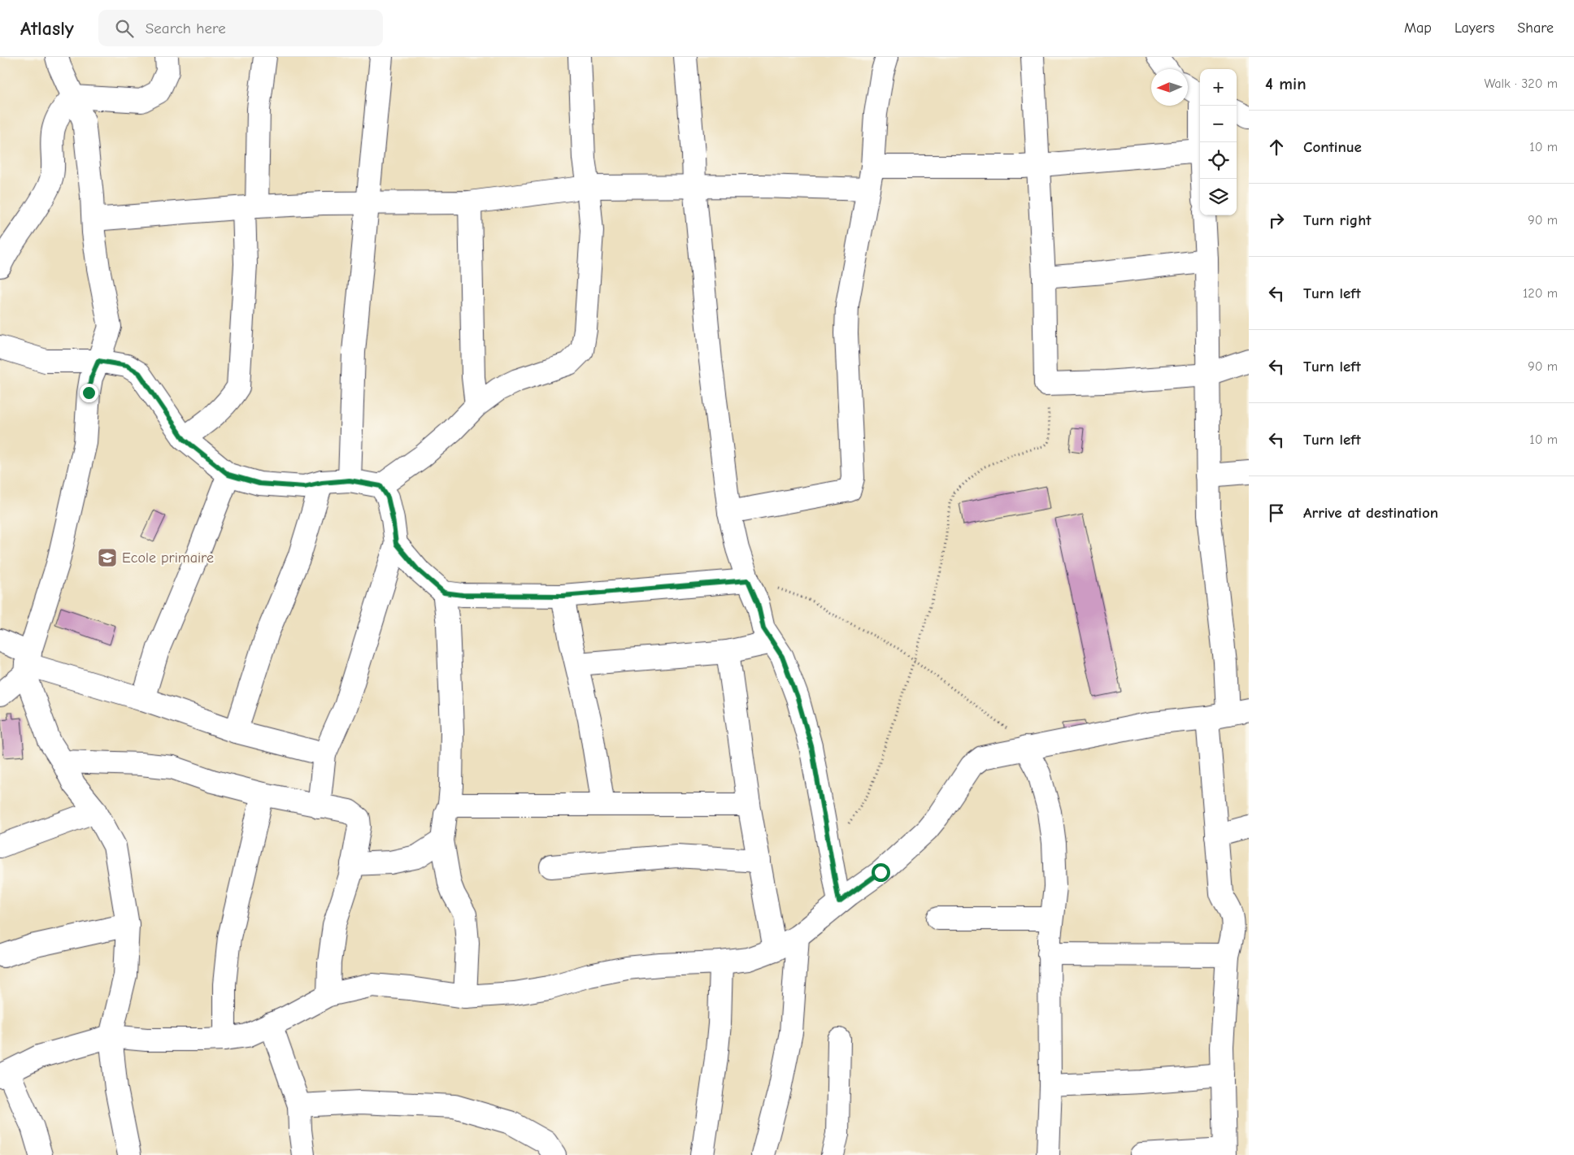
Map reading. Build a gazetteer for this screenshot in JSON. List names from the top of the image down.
{
  "places": {
    "school or university": ["Ecole primaire"]
  },
  "north": "left",
  "page": {
    "header": "Atlasly",
    "search": "Search here",
    "nav": ["Map", "Layers", "Share"],
    "heading": ["4 min", "Walk · 320 m"],
    "map_buttons": ["+", "−"],
    "list": [
      ["Continue", "10 m"],
      ["Turn right", "90 m"],
      ["Turn left", "120 m"],
      ["Turn left", "90 m"],
      ["Turn left", "10 m"],
      "Arrive at destination"
    ]
  }
}
